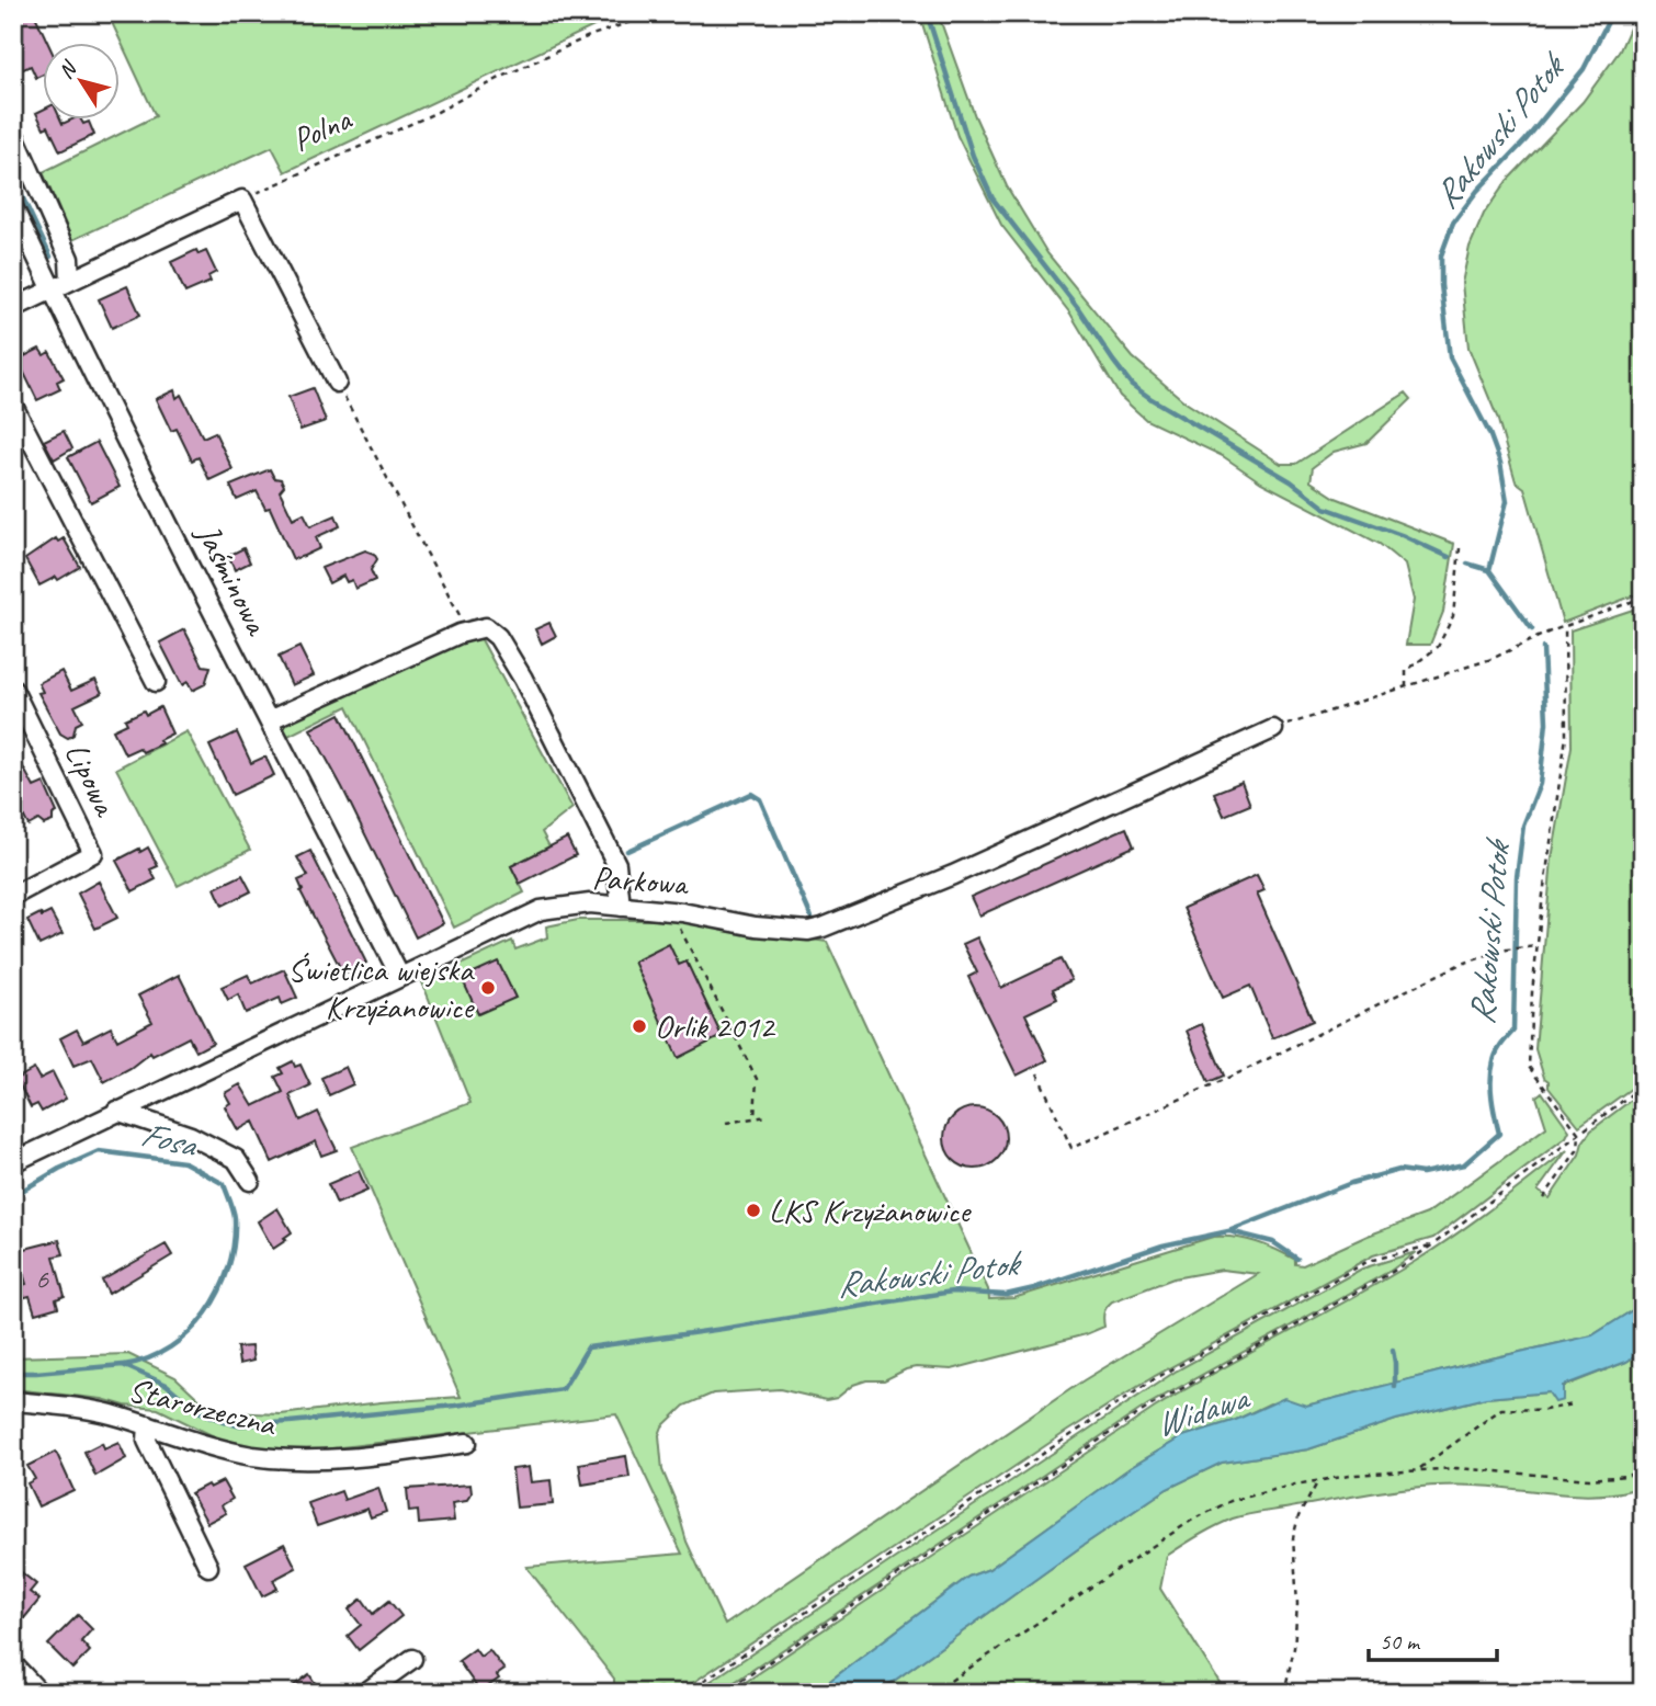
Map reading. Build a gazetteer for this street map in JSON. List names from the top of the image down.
{
  "streets": {
    "street": [
      "Jaśminowa",
      "Lipowa",
      "Parkowa",
      "Starorzeczna"
    ],
    "path": ["Polna"]
  },
  "crossings": [
    ["Jaśminowa", "Parkowa"]
  ],
  "water": ["Rakowski Potok", "Fosa", "Widawa"],
  "places": ["Świetlica wiejska Krzyżanowice", "Orlik 2012", "LKS Krzyżanowice"],
  "house_numbers": ["6"],
  "scale_bar": "50 m",
  "north": "top left"
}
